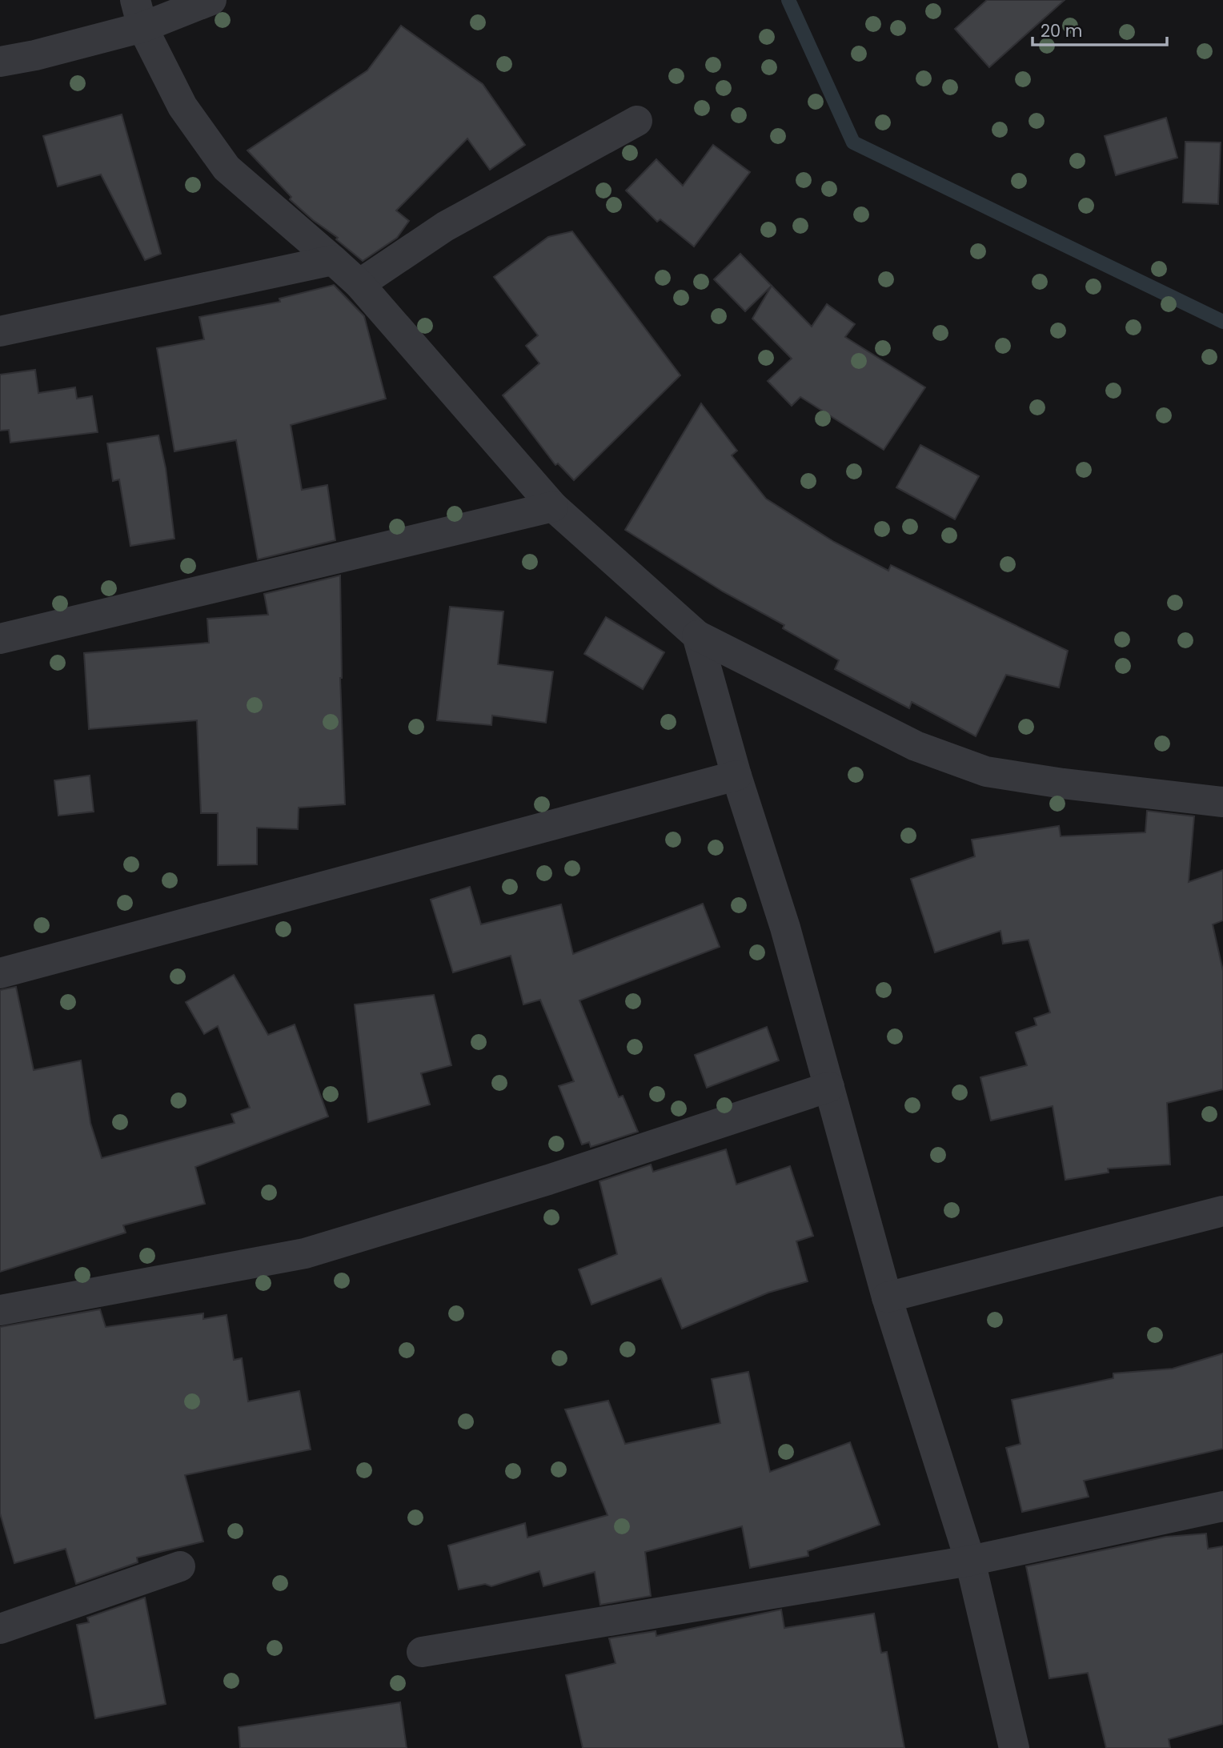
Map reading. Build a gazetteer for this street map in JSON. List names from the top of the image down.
{
  "scale_bar": "20 m"
}
